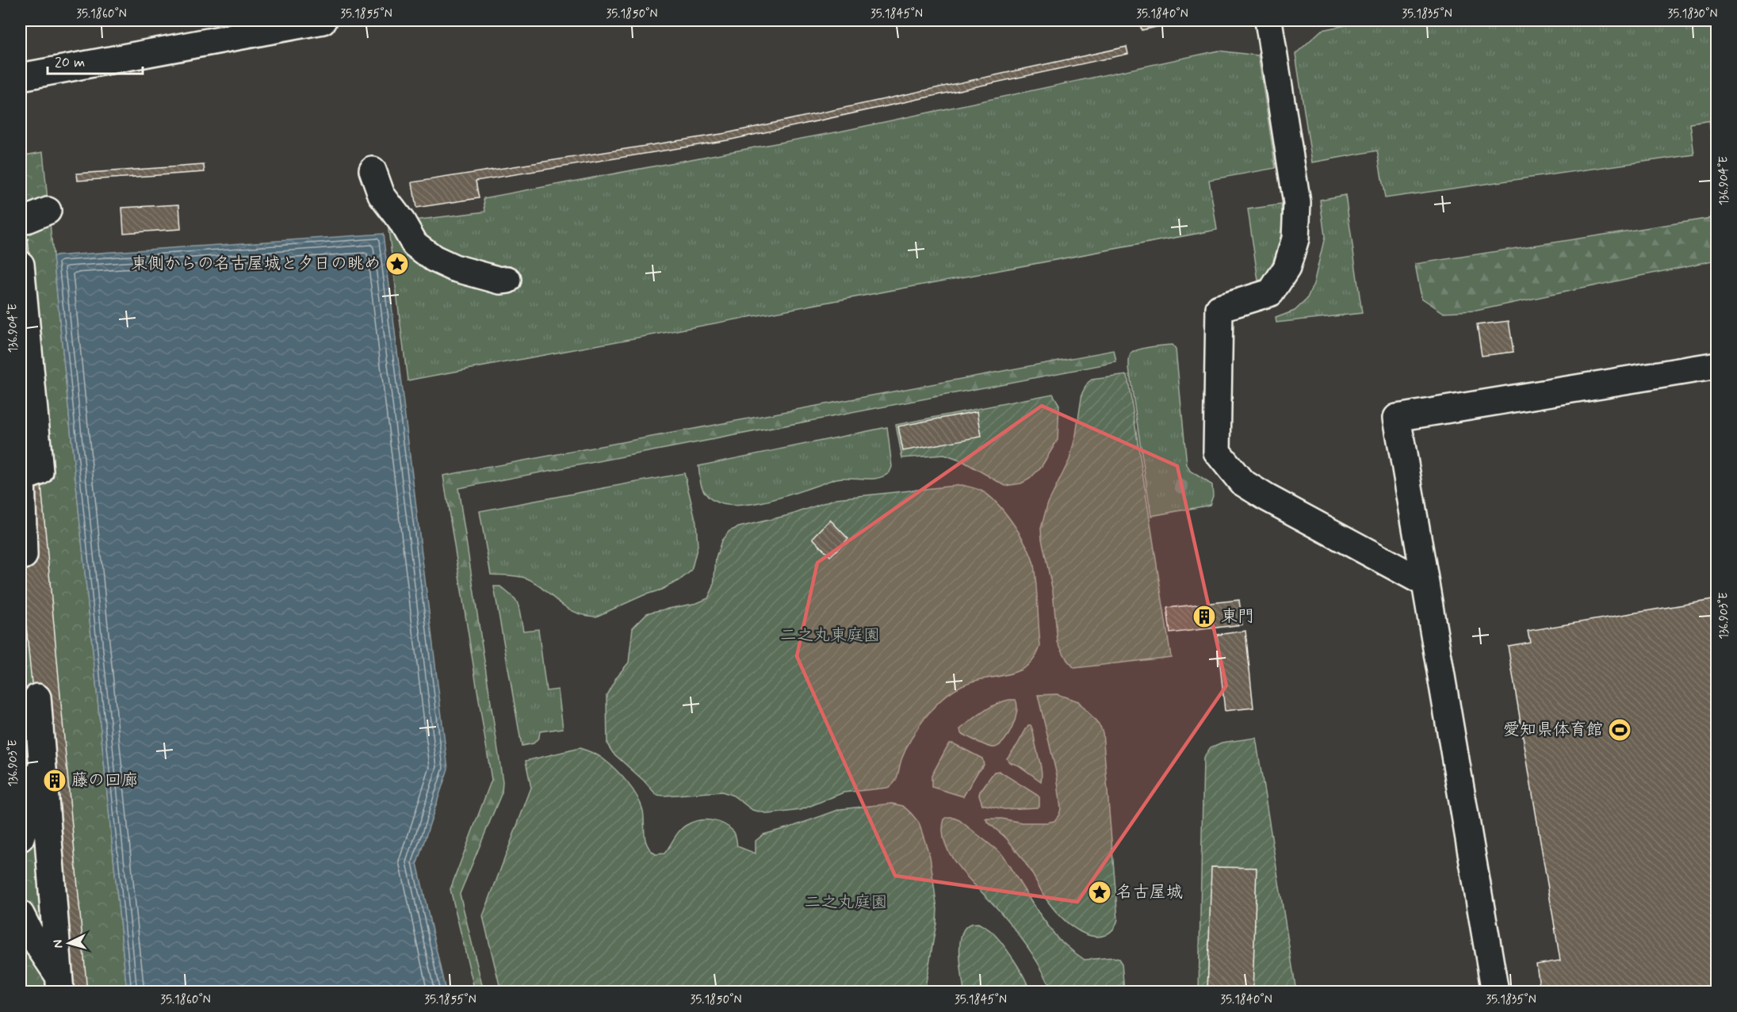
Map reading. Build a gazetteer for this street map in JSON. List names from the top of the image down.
{
  "parks": ["二之丸東庭園", "二之丸庭園"],
  "places": {
    "place": ["東側からの名古屋城と夕日の眺め", "名古屋城"],
    "building": ["東門", "藤の回廊"],
    "sports": ["愛知県体育館"]
  },
  "scale_bar": "20 m",
  "north": "left",
  "coordinates": [
    "35.1860°N",
    "35.1855°N",
    "35.1850°N",
    "35.1845°N",
    "35.1840°N",
    "35.1835°N",
    "35.1830°N",
    "136.904°E",
    "136.903°E"
  ]
}
